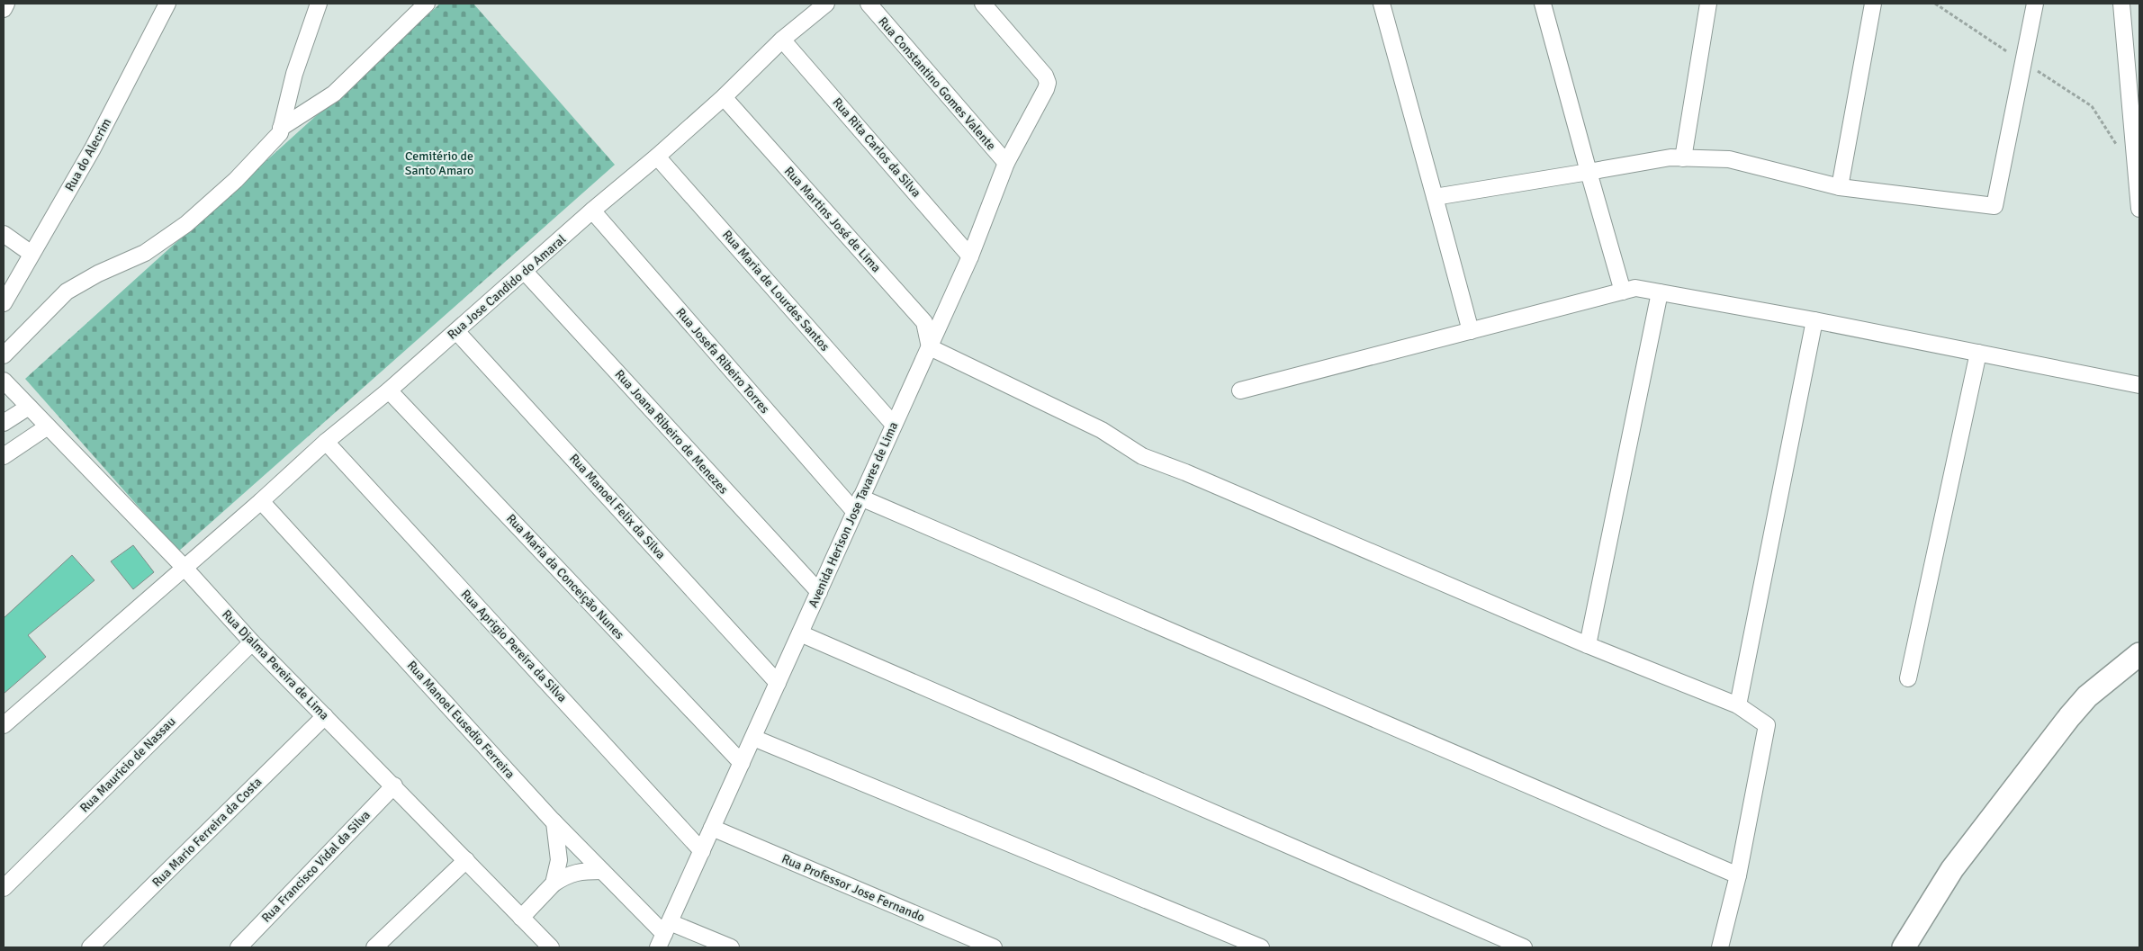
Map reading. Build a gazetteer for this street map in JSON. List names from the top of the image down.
{
  "streets": {
    "street": [
      "Rua Constantino Gomes Valente",
      "Rua Rita Carlos da Silva",
      "Rua do Alecrim",
      "Rua Martins José de Lima",
      "Rua Jose Candido do Amaral",
      "Rua Maria de Lourdes Santos",
      "Rua Josefa Ribeiro Torres",
      "Rua Joana Ribeiro de Menezes",
      "Rua Manoel Felix da Silva",
      "Avenida Herison Jose Tavares de Lima",
      "Rua Maria da Conceição Nunes",
      "Rua Aprigio Pereira da Silva",
      "Rua Djalma Pereira de Lima",
      "Rua Manoel Eusedio Ferreira",
      "Rua Mauricio de Nassau",
      "Rua Mario Ferreira da Costa",
      "Rua Francisco Vidal da Silva",
      "Rua Professor Jose Fernando"
    ]
  },
  "crossings": [
    ["Rua Constantino Gomes Valente", "Avenida Herison Jose Tavares de Lima"],
    ["Rua Rita Carlos da Silva", "Rua Jose Candido do Amaral"],
    ["Rua Rita Carlos da Silva", "Avenida Herison Jose Tavares de Lima"],
    ["Rua Martins José de Lima", "Rua Jose Candido do Amaral"],
    ["Rua Martins José de Lima", "Avenida Herison Jose Tavares de Lima"],
    ["Rua Jose Candido do Amaral", "Rua Maria de Lourdes Santos"],
    ["Rua Jose Candido do Amaral", "Rua Josefa Ribeiro Torres"],
    ["Rua Jose Candido do Amaral", "Rua Joana Ribeiro de Menezes"],
    ["Rua Jose Candido do Amaral", "Rua Manoel Felix da Silva"],
    ["Rua Jose Candido do Amaral", "Rua Maria da Conceição Nunes"],
    ["Rua Jose Candido do Amaral", "Rua Aprigio Pereira da Silva"],
    ["Rua Jose Candido do Amaral", "Rua Djalma Pereira de Lima"],
    ["Rua Jose Candido do Amaral", "Rua Manoel Eusedio Ferreira"],
    ["Rua Maria de Lourdes Santos", "Avenida Herison Jose Tavares de Lima"],
    ["Rua Josefa Ribeiro Torres", "Avenida Herison Jose Tavares de Lima"],
    ["Rua Joana Ribeiro de Menezes", "Avenida Herison Jose Tavares de Lima"],
    ["Rua Manoel Felix da Silva", "Avenida Herison Jose Tavares de Lima"],
    ["Avenida Herison Jose Tavares de Lima", "Rua Maria da Conceição Nunes"],
    ["Avenida Herison Jose Tavares de Lima", "Rua Aprigio Pereira da Silva"],
    ["Avenida Herison Jose Tavares de Lima", "Rua Manoel Eusedio Ferreira"],
    ["Avenida Herison Jose Tavares de Lima", "Rua Professor Jose Fernando"],
    ["Rua Djalma Pereira de Lima", "Rua Mauricio de Nassau"],
    ["Rua Djalma Pereira de Lima", "Rua Mario Ferreira da Costa"],
    ["Rua Djalma Pereira de Lima", "Rua Francisco Vidal da Silva"]
  ],
  "parks": ["Cemitério de Santo Amaro"]
}
